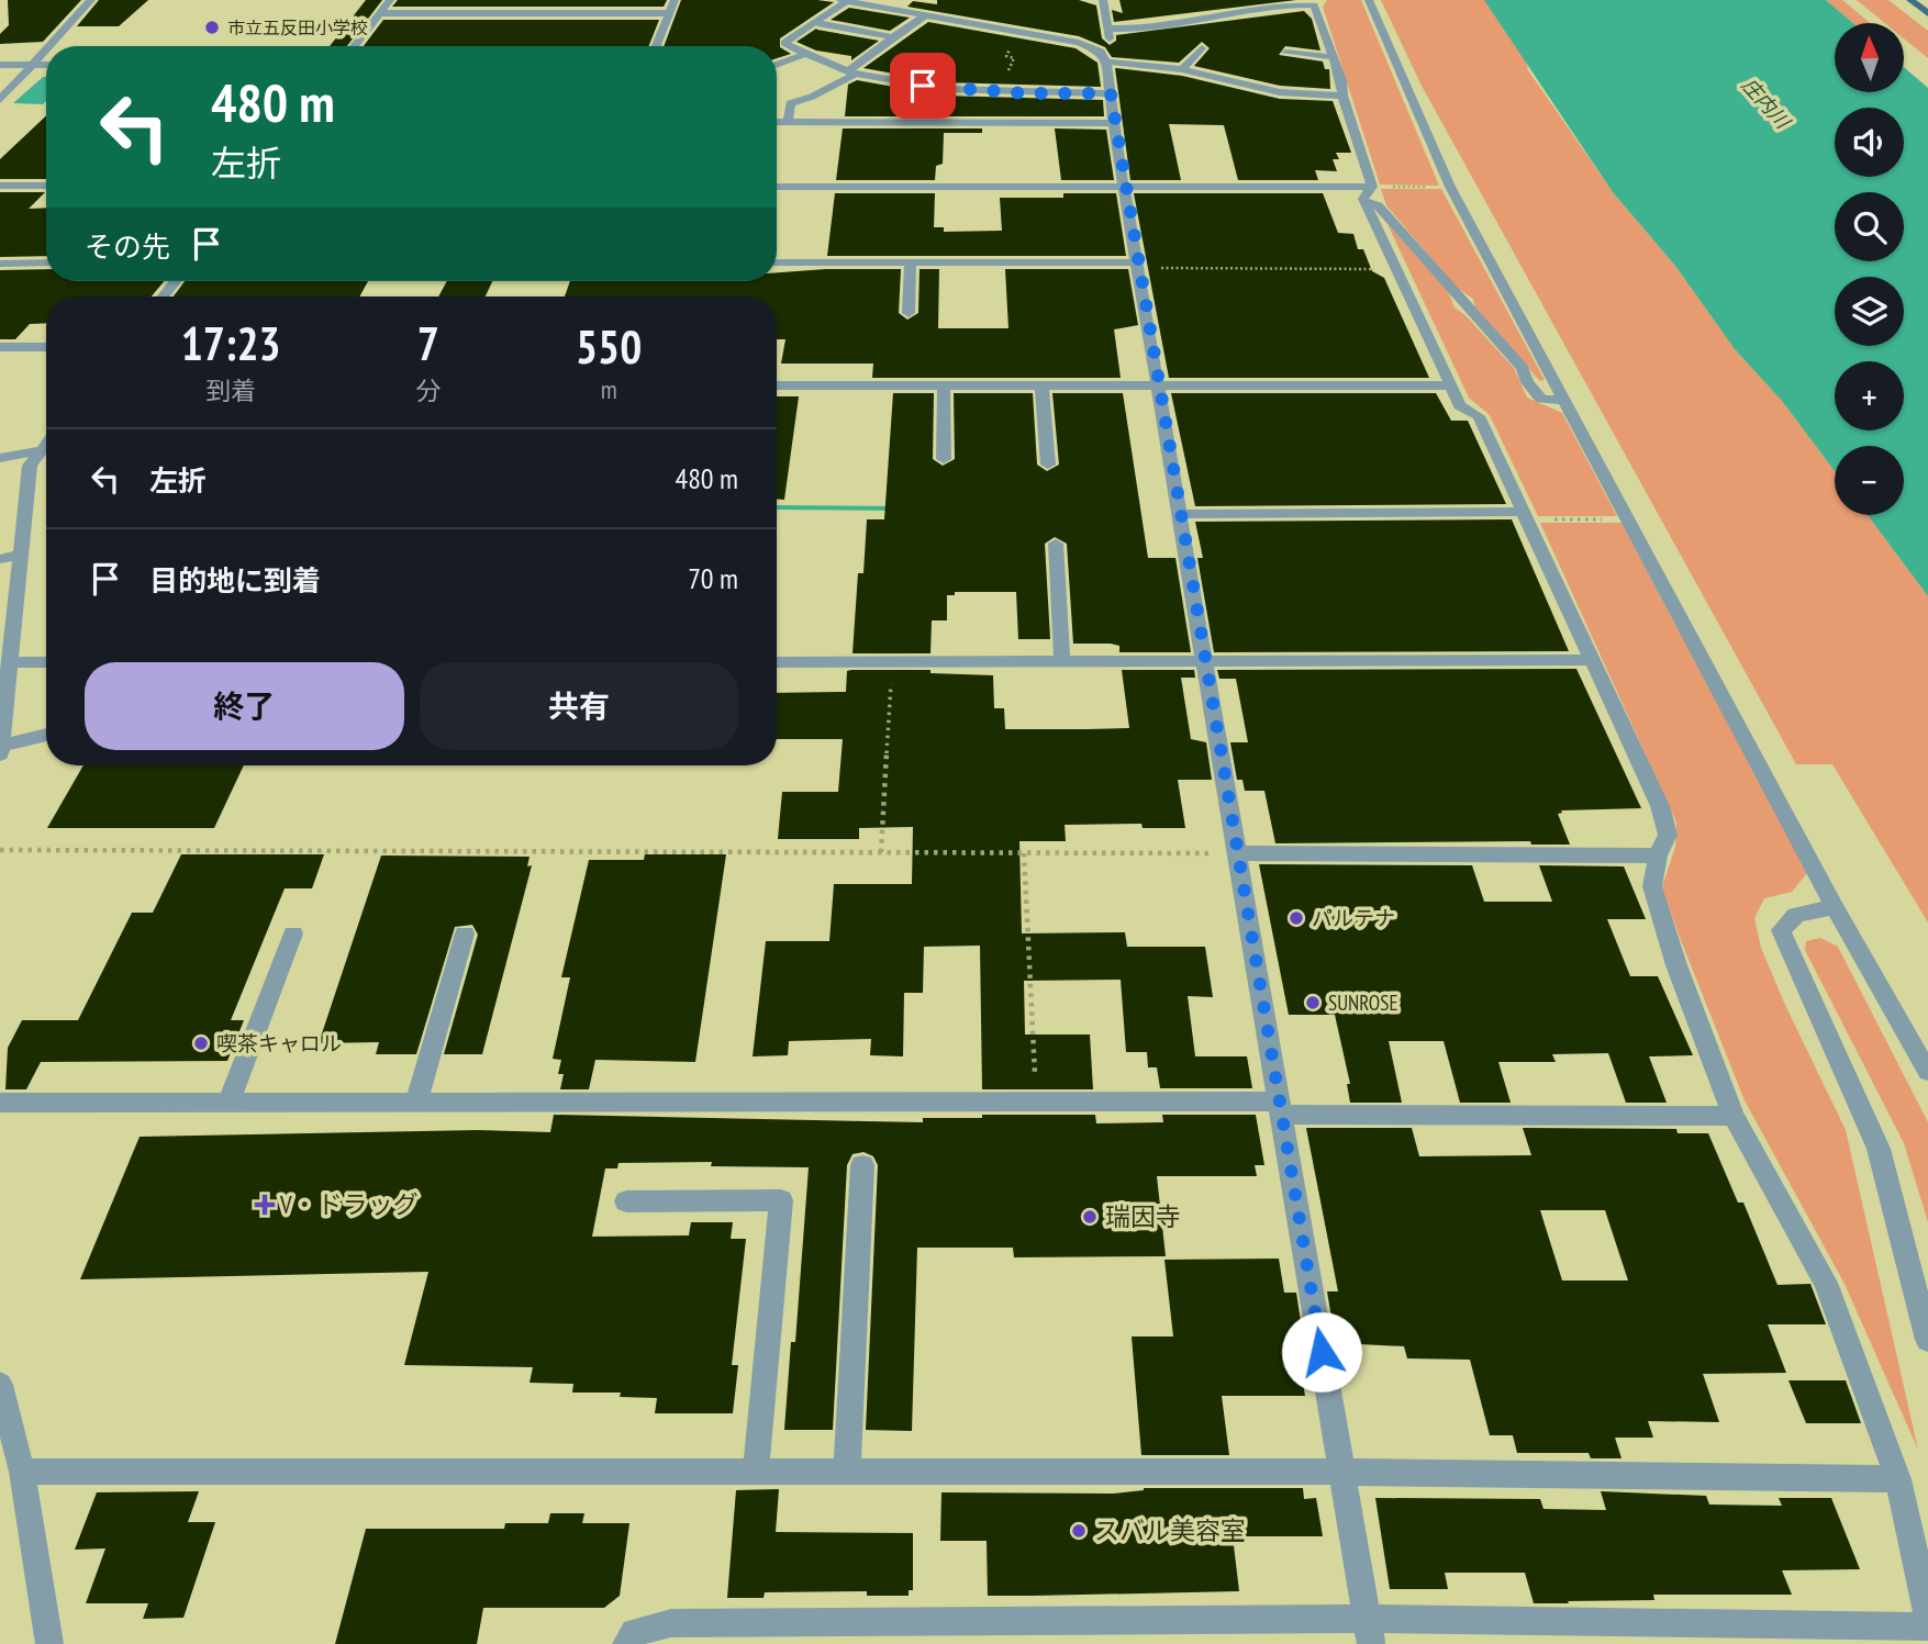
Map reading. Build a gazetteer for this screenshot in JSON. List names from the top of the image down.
{
  "water": ["庄内川"],
  "places": {
    "other": [
      "市立五反田小学校",
      "パルテナ",
      "SUNROSE",
      "喫茶キャロル",
      "瑞因寺",
      "スバル美容室"
    ],
    "health": ["V・ドラッグ"]
  },
  "north": "top",
  "page": {
    "map_buttons": ["+", "−"],
    "turn": ["480 m", "左折"],
    "then": "その先",
    "eta": [
      "17:23",
      "到着",
      "7",
      "分",
      "550",
      "m"
    ],
    "list": [
      {
        "name": "左折",
        "value": "480 m"
      },
      {
        "name": "目的地に到着",
        "value": "70 m"
      }
    ],
    "buttons": ["終了", "共有"]
  }
}
